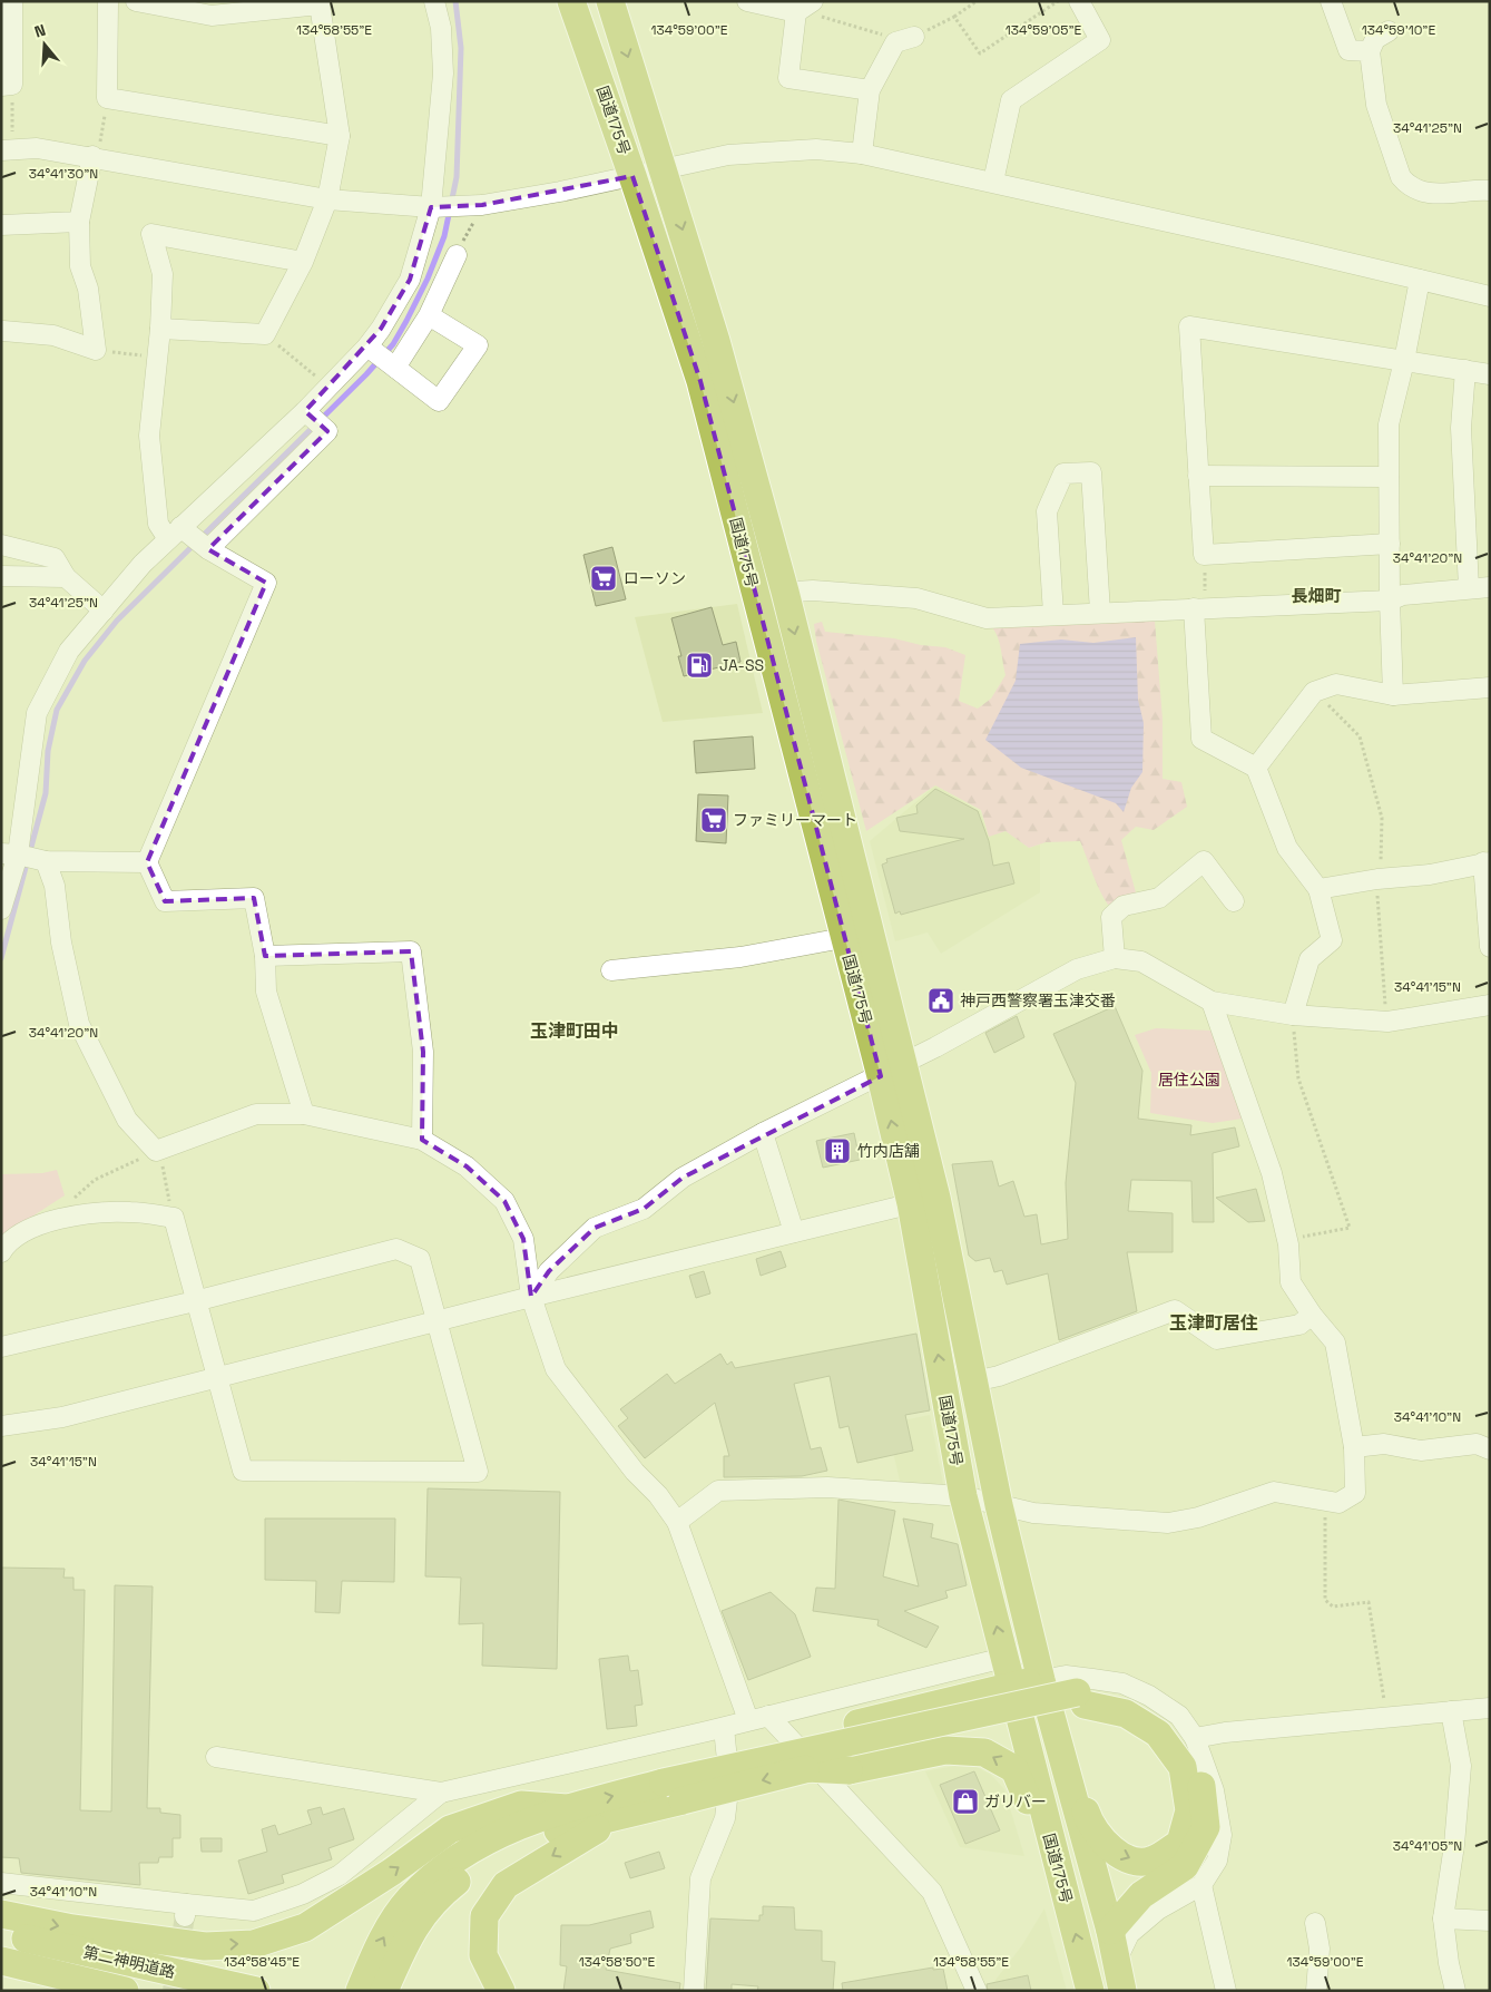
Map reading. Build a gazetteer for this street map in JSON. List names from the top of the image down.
{
  "streets": {
    "highway": ["国道175号", "第二神明道路"]
  },
  "districts": ["長畑町", "玉津町田中", "玉津町居住"],
  "parks": ["居住公園"],
  "places": {
    "supermarket": ["ローソン", "ファミリーマート"],
    "fuel station": ["JA-SS"],
    "public building": ["神戸西警察署玉津交番"],
    "building": ["竹内店舗"],
    "shop": ["ガリバー"]
  },
  "north": "top",
  "coordinates": [
    "134°58'55\"E",
    "134°59'00\"E",
    "134°59'05\"E",
    "134°59'10\"E",
    "34°41'25\"N",
    "34°41'30\"N",
    "34°41'20\"N",
    "34°41'15\"N",
    "34°41'10\"N",
    "34°41'05\"N",
    "134°58'45\"E",
    "134°58'50\"E"
  ]
}
